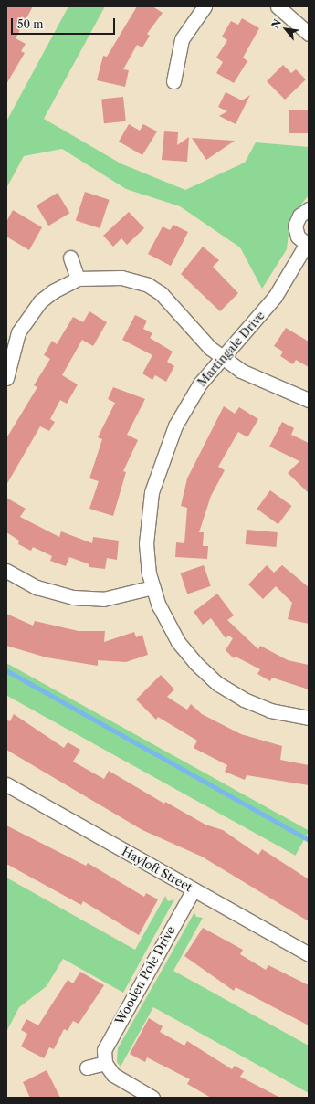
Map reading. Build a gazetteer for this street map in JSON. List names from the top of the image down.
{
  "streets": {
    "street": ["Martingale Drive", "Hayloft Street", "Wooden Pole Drive"]
  },
  "crossings": [
    ["Hayloft Street", "Wooden Pole Drive"]
  ],
  "scale_bar": "50 m",
  "north": "top left"
}
